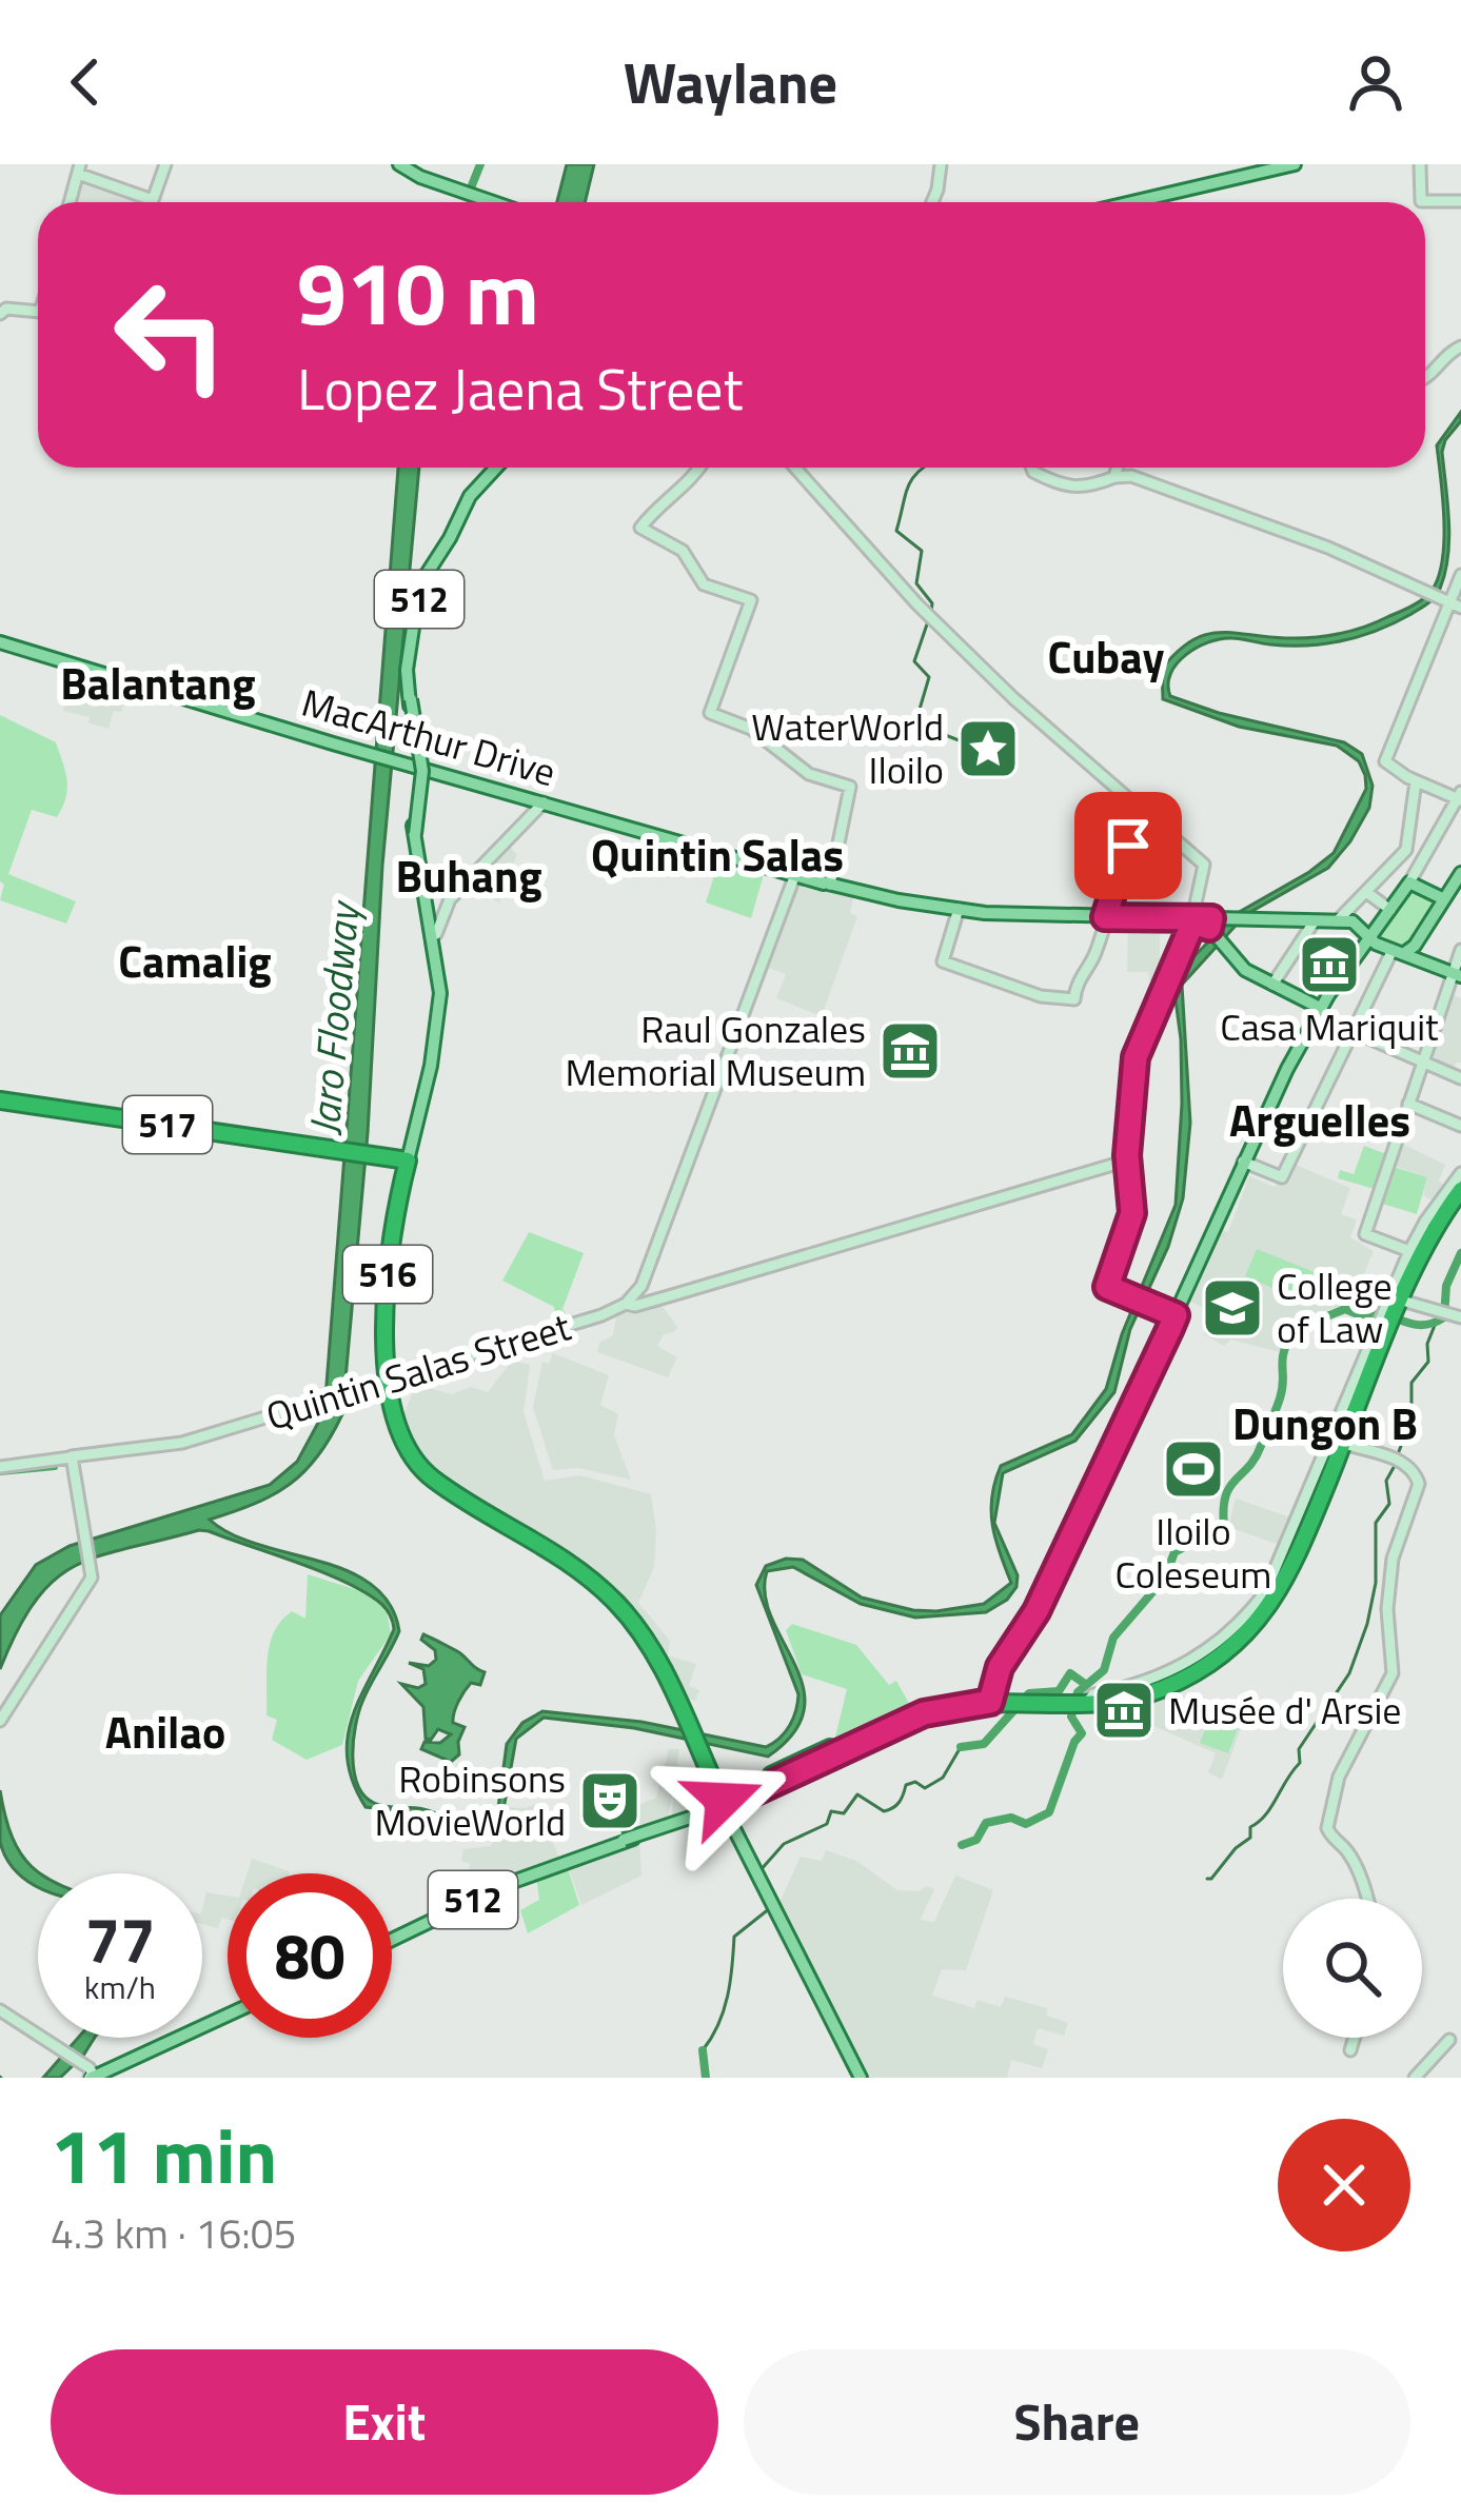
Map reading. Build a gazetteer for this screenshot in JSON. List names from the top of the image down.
{
  "streets": {
    "highway": ["512", "517", "516"],
    "main road": ["MacArthur Drive"],
    "street": ["Quintin Salas Street"]
  },
  "crossings": [
    ["512", "MacArthur Drive"],
    ["512", "516"],
    ["MacArthur Drive", "516"],
    ["517", "516"],
    ["516", "Quintin Salas Street"]
  ],
  "districts": [
    "Cubay",
    "Balantang",
    "Quintin Salas",
    "Buhang",
    "Camalig",
    "Arguelles",
    "Dungon B",
    "Anilao"
  ],
  "water": ["Jaro Floodway"],
  "places": {
    "place": ["WaterWorld Iloilo"],
    "museum": ["Casa Mariquit", "Raul Gonzales Memorial Museum", "Musée d' Arsie"],
    "school or university": ["College of Law"],
    "sports": ["Iloilo Coleseum"],
    "theatre": ["Robinsons MovieWorld"]
  },
  "page": {
    "header": "Waylane",
    "turn": ["910 m", "Lopez Jaena Street"],
    "speed": "77 km/h",
    "limit": "80",
    "heading": ["11 min", "4.3 km · 16:05"],
    "buttons": ["Exit", "Share"]
  }
}
